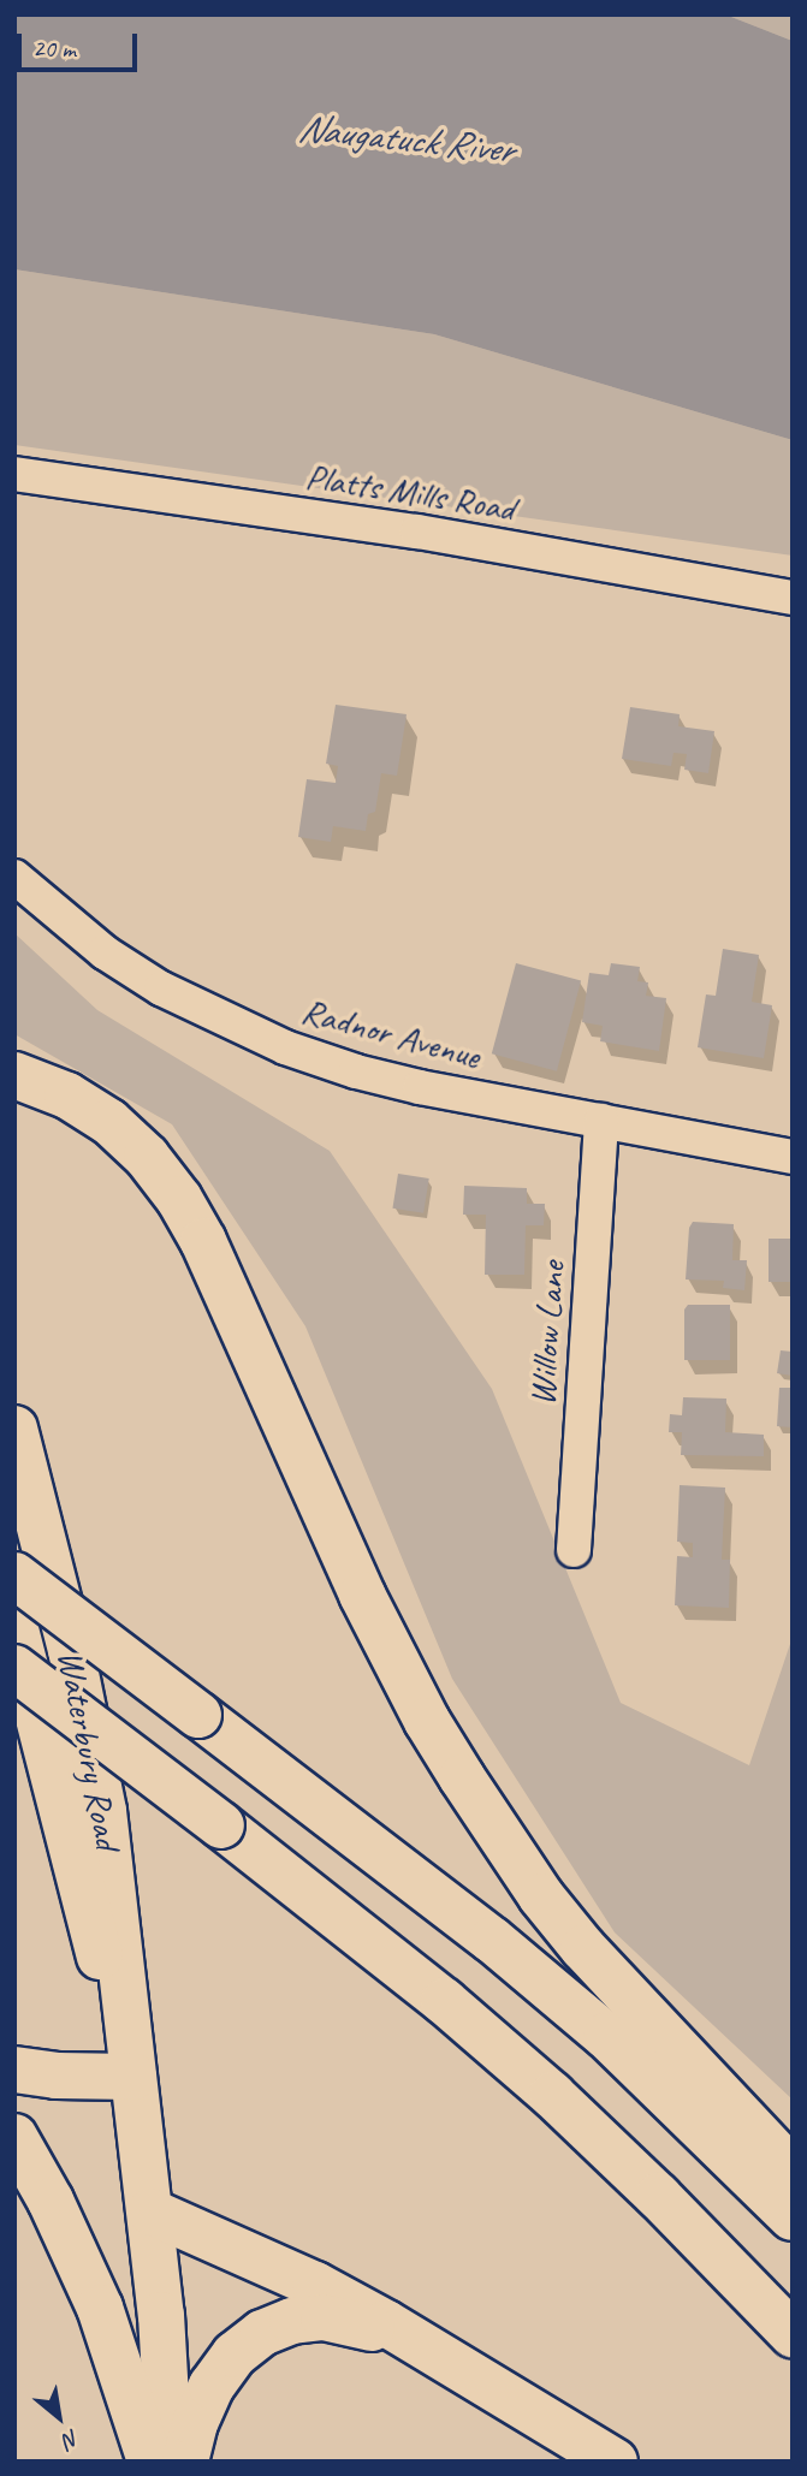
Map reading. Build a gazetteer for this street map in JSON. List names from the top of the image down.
{
  "streets": {
    "main road": ["Waterbury Road"],
    "street": ["Platts Mills Road", "Radnor Avenue", "Willow Lane"]
  },
  "crossings": [
    ["Radnor Avenue", "Willow Lane"]
  ],
  "water": ["Naugatuck River"],
  "scale_bar": "20 m",
  "north": "bottom right"
}
